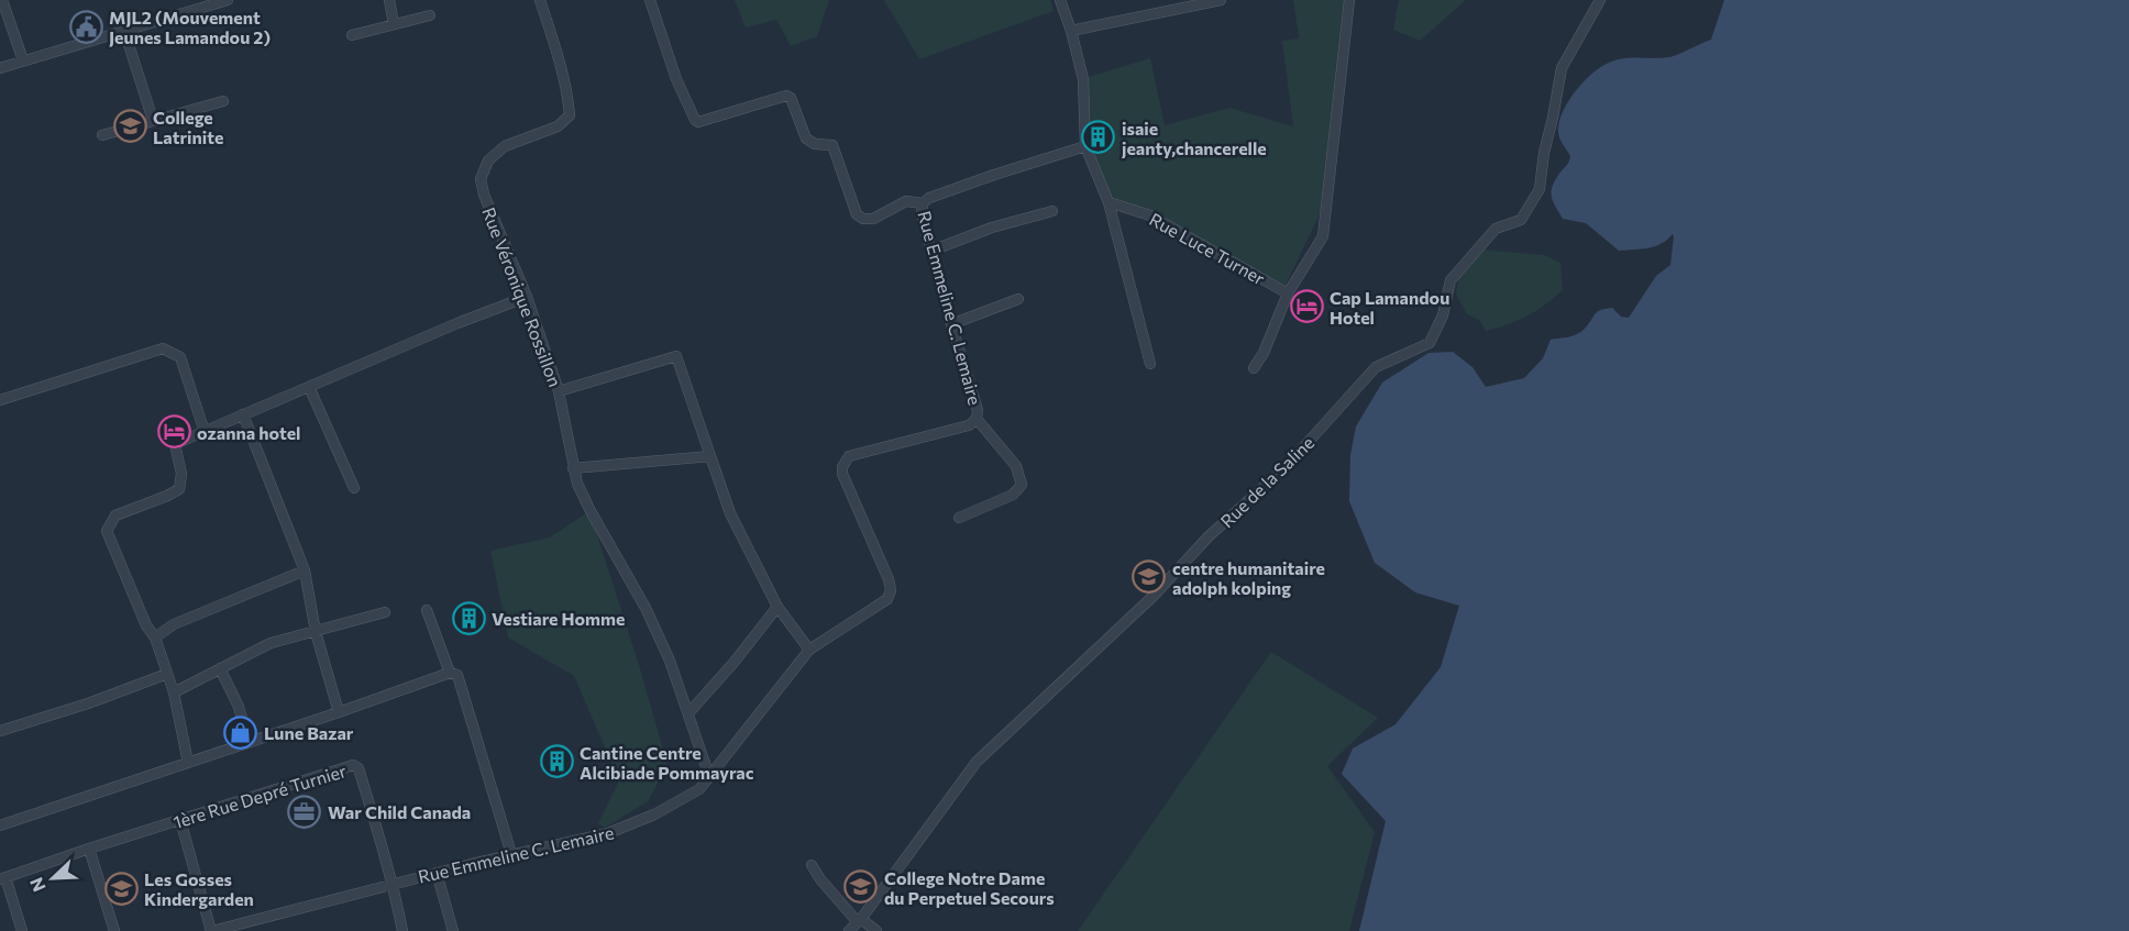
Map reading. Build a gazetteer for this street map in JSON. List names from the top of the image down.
{
  "streets": {
    "street": [
      "Rue Luce Turner",
      "Rue Véronique Rossillon",
      "Rue Emmeline C. Lemaire",
      "Rue de la Saline",
      "1ère Rue Depré Turnier"
    ]
  },
  "crossings": [
    ["Rue Véronique Rossillon", "Rue Emmeline C. Lemaire"],
    ["Rue Emmeline C. Lemaire", "1ère Rue Depré Turnier"]
  ],
  "places": {
    "public building": ["MJL2 (Mouvement Jeunes Lamandou 2)"],
    "school or university": [
      "College Latrinite",
      "centre humanitaire adolph kolping",
      "College Notre Dame du Perpetuel Secours",
      "Les Gosses Kindergarden"
    ],
    "building": ["isaie jeanty,chancerelle", "Vestiare Homme", "Cantine Centre Alcibiade Pommayrac"],
    "hotel": ["Cap Lamandou Hotel", "ozanna hotel"],
    "shop": ["Lune Bazar"],
    "office": ["War Child Canada"]
  },
  "north": "bottom left"
}
